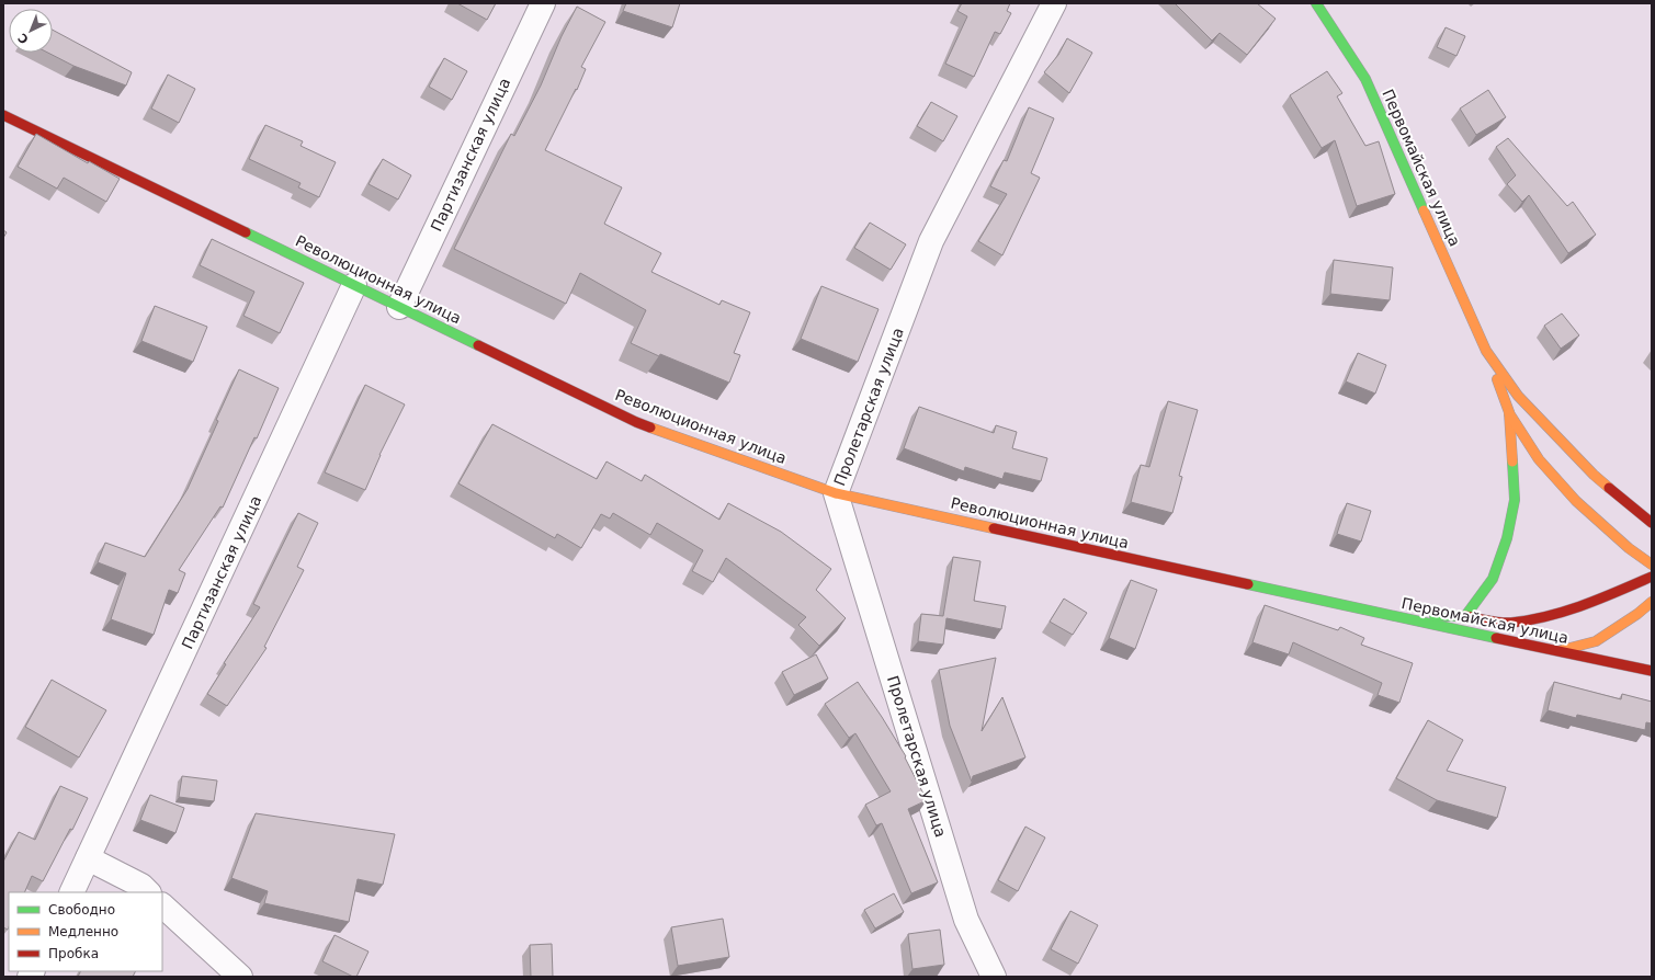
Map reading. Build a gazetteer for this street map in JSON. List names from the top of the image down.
{
  "streets": {
    "street": [
      "Партизанская улица",
      "Первомайская улица",
      "Революционная улица",
      "Пролетарская улица"
    ]
  },
  "crossings": [
    ["Партизанская улица", "Революционная улица"],
    ["Первомайская улица", "Революционная улица"],
    ["Революционная улица", "Пролетарская улица"]
  ],
  "legend": ["Свободно", "Медленно", "Пробка"],
  "north": "bottom left"
}
